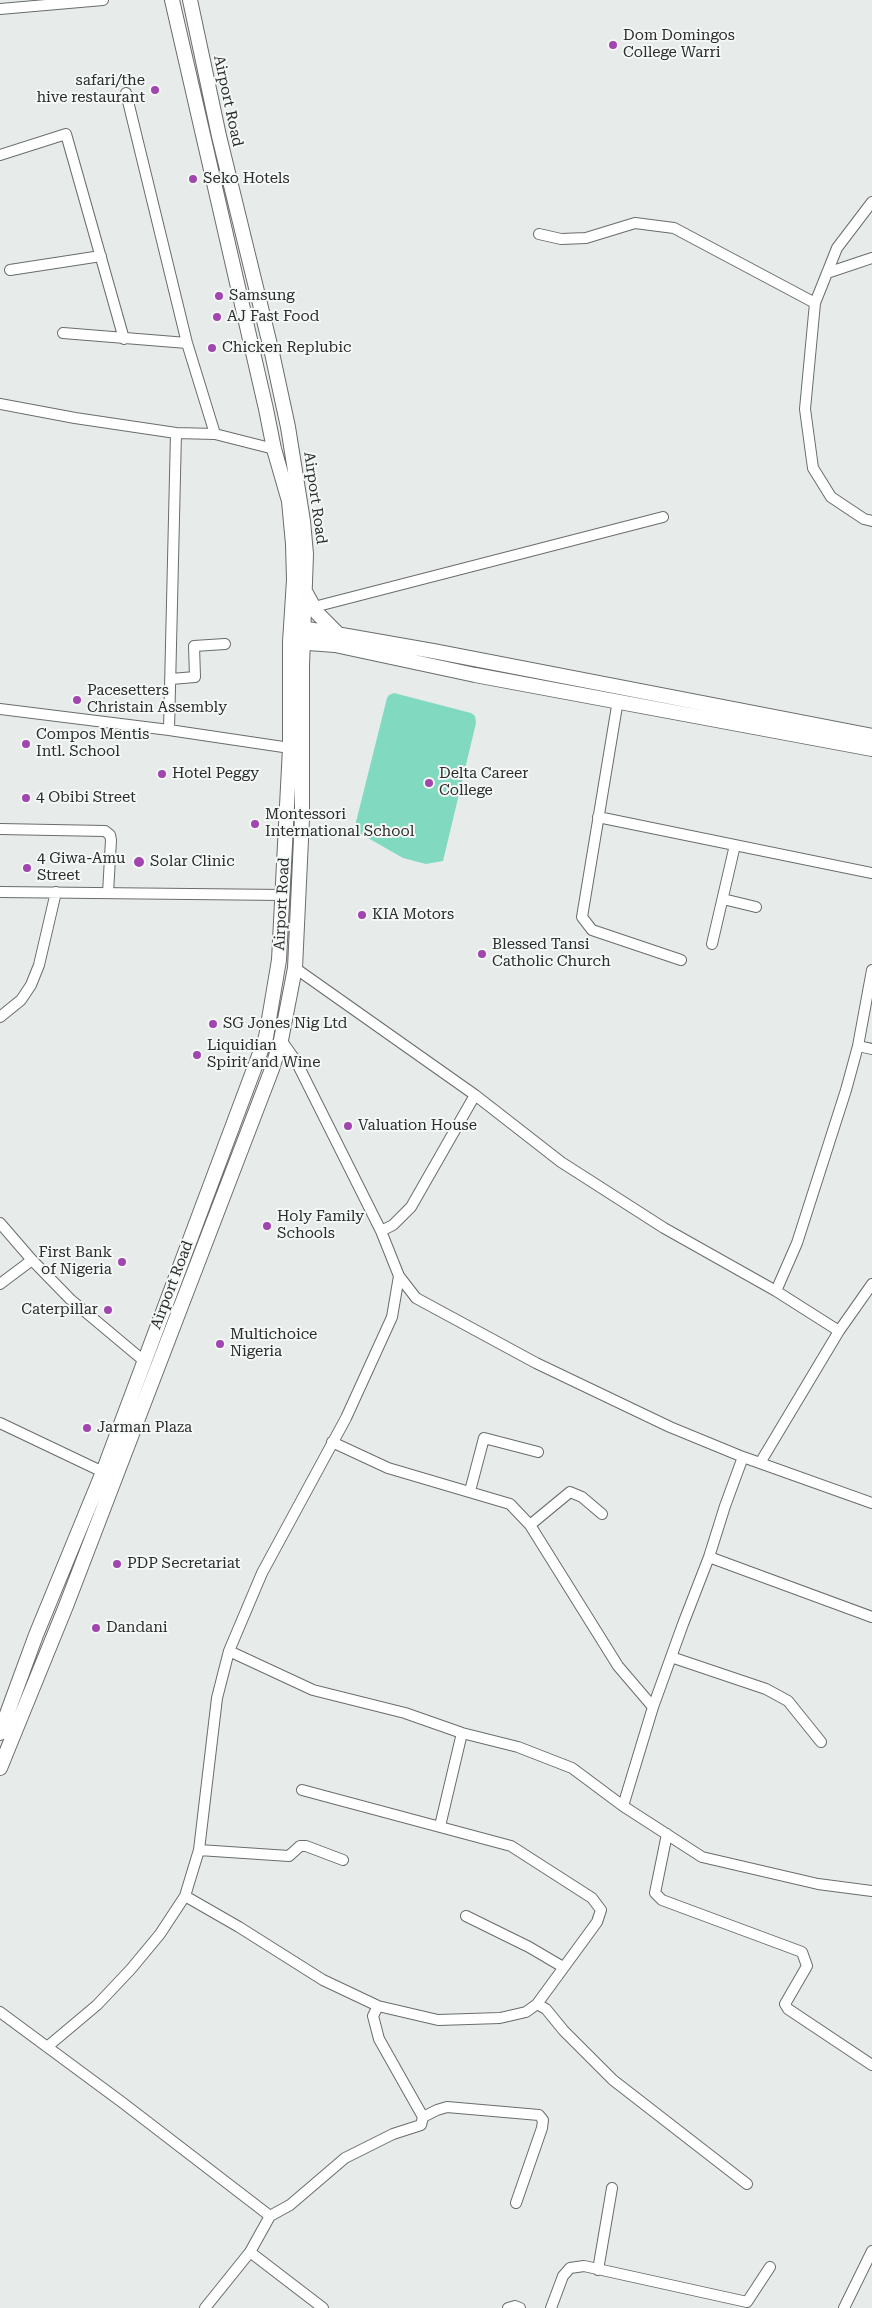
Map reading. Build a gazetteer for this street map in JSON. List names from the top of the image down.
{
  "streets": {
    "main road": ["Airport Road"]
  },
  "places": [
    "Dom Domingos College Warri",
    "safari/the hive restaurant",
    "Seko Hotels",
    "Samsung",
    "AJ Fast Food",
    "Chicken Replubic",
    "Pacesetters Christain Assembly",
    "Compos Mentis Intl. School",
    "Hotel Peggy",
    "Delta Career College",
    "4 Obibi Street",
    "Montessori International School",
    "Solar Clinic",
    "4 Giwa-Amu Street",
    "KIA Motors",
    "Blessed Tansi Catholic Church",
    "SG Jones Nig Ltd",
    "Liquidian Spirit and Wine",
    "Valuation House",
    "Holy Family Schools",
    "First Bank of Nigeria",
    "Caterpillar",
    "Multichoice Nigeria",
    "Jarman Plaza",
    "PDP Secretariat",
    "Dandani"
  ]
}
